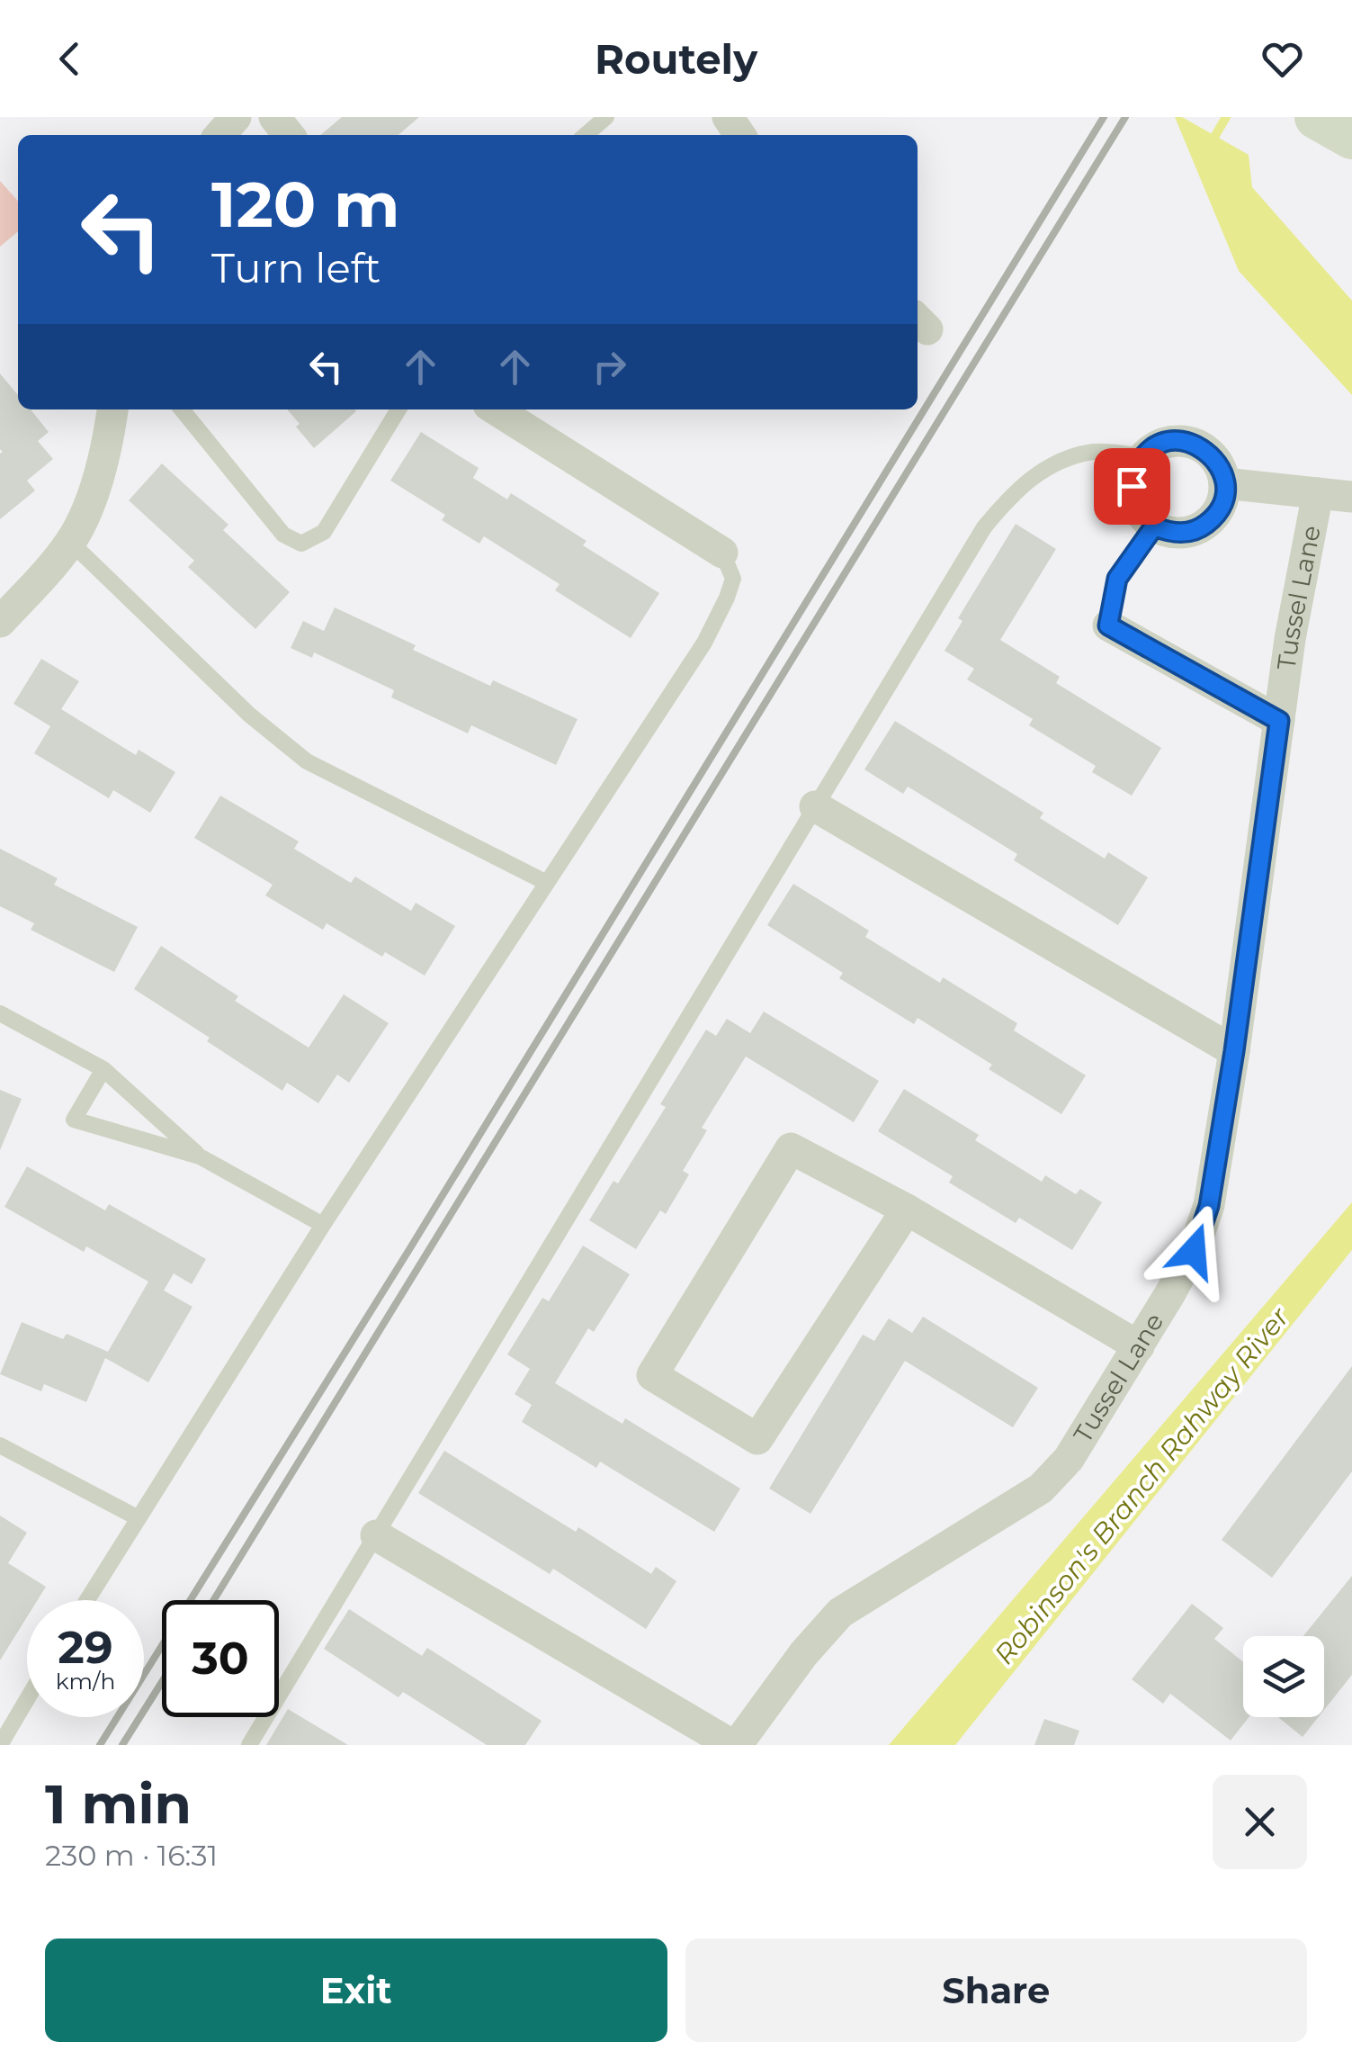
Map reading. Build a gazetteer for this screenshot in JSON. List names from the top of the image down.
{
  "streets": {
    "street": ["Tussel Lane"]
  },
  "water": ["Robinson's Branch Rahway River"],
  "page": {
    "header": "Routely",
    "turn": ["120 m", "Turn left"],
    "speed": "29 km/h",
    "limit": "30",
    "heading": ["1 min", "230 m · 16:31"],
    "buttons": ["Exit", "Share"]
  }
}
